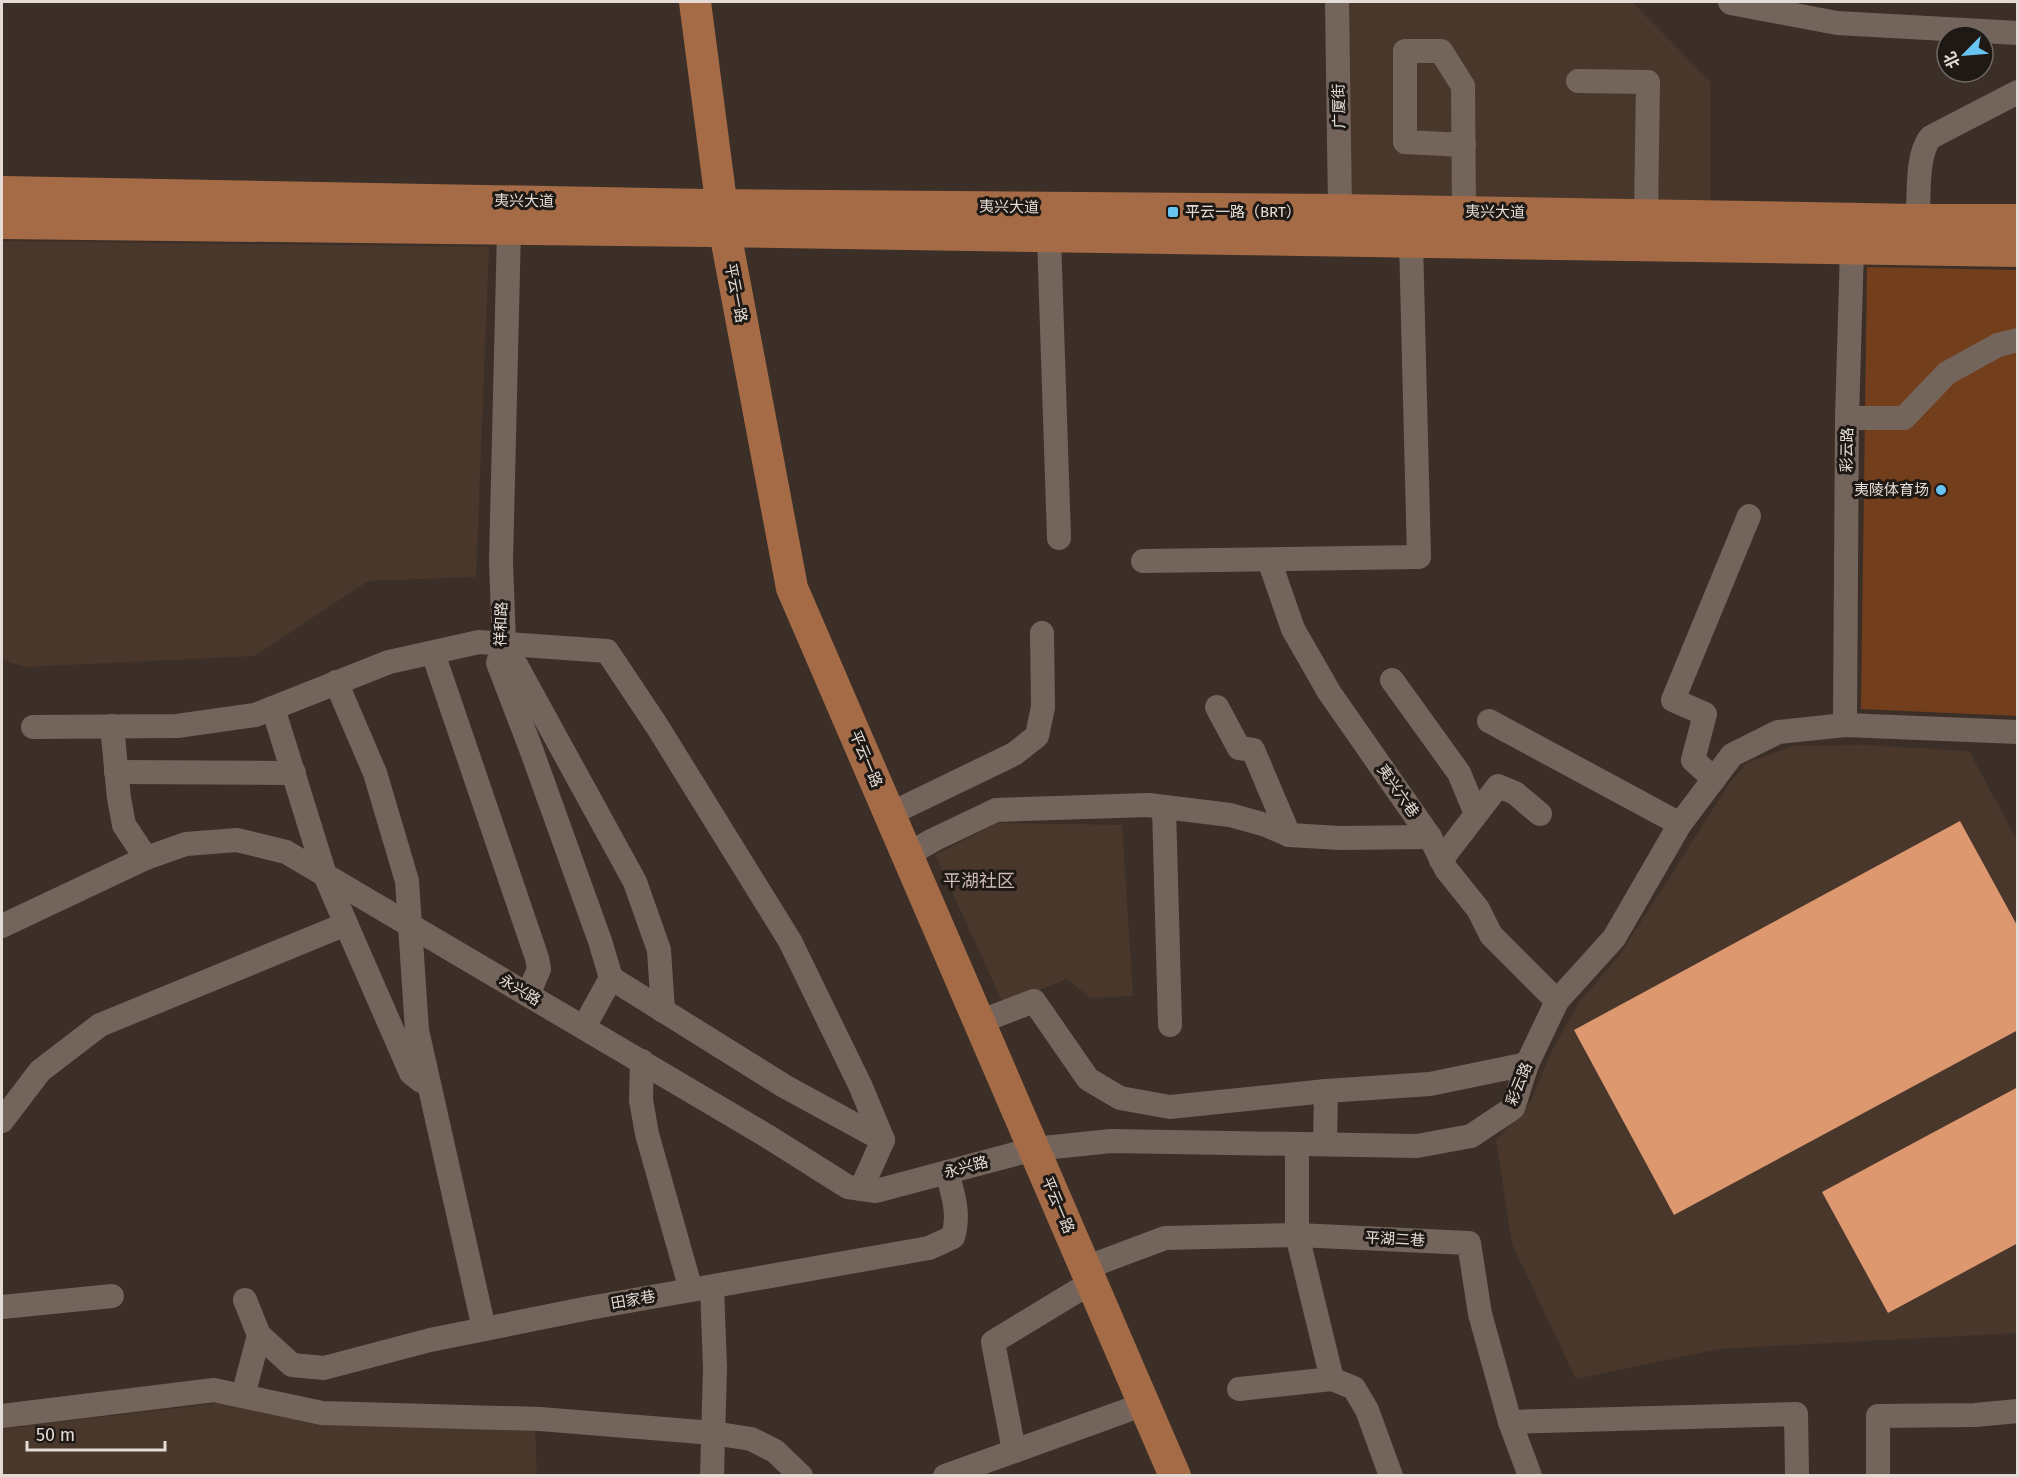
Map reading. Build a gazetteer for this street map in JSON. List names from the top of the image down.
{
  "streets": {
    "main road": ["夷兴大道", "平云一路"],
    "street": [
      "广厦街",
      "彩云路",
      "祥和路",
      "夷兴六巷",
      "永兴路",
      "平湖二巷",
      "田家巷"
    ]
  },
  "crossings": [
    ["广厦街", "夷兴大道"],
    ["夷兴大道", "平云一路"],
    ["夷兴大道", "彩云路"],
    ["夷兴大道", "祥和路"],
    ["平云一路", "彩云路"],
    ["平云一路", "永兴路"],
    ["平云一路", "平湖二巷"],
    ["彩云路", "夷兴六巷"],
    ["彩云路", "永兴路"],
    ["永兴路", "田家巷"]
  ],
  "districts": ["平湖社区"],
  "places": {
    "transit": ["平云一路（BRT）"],
    "other": ["夷陵体育场"]
  },
  "scale_bar": "50 m",
  "north": "bottom left"
}
